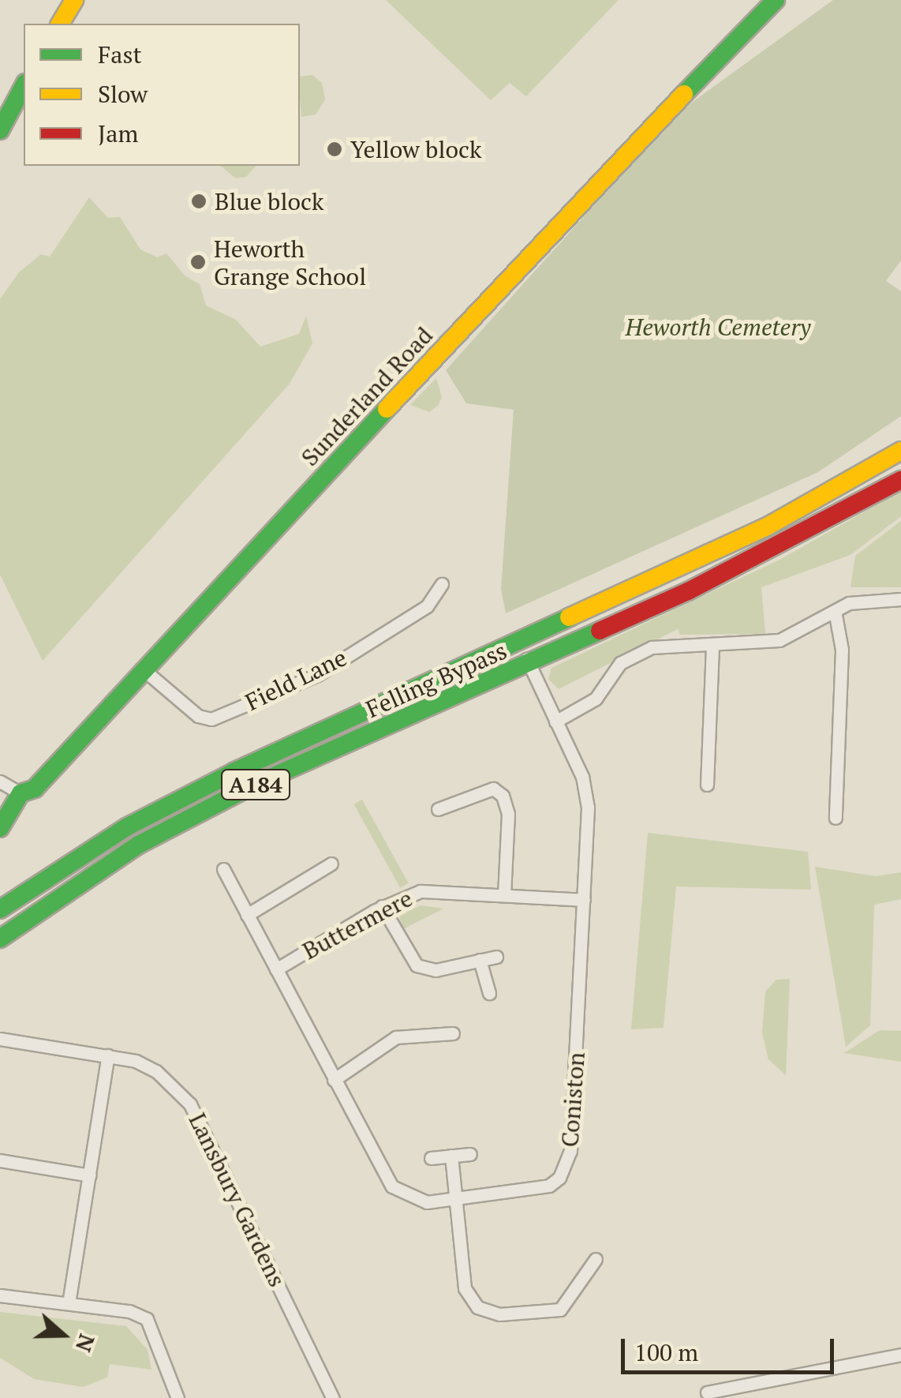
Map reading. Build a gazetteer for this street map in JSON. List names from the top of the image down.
{
  "streets": {
    "main road": ["Sunderland Road", "Felling Bypass", "A184"],
    "street": [
      "Field Lane",
      "Buttermere",
      "Coniston",
      "Lansbury Gardens"
    ]
  },
  "crossings": [
    ["Sunderland Road", "Field Lane"],
    ["Felling Bypass", "Coniston"],
    ["Buttermere", "Coniston"]
  ],
  "parks": ["Heworth Cemetery"],
  "places": ["Yellow block", "Blue block", "Heworth Grange School"],
  "legend": ["Fast", "Slow", "Jam"],
  "scale_bar": "100 m",
  "north": "right"
}
